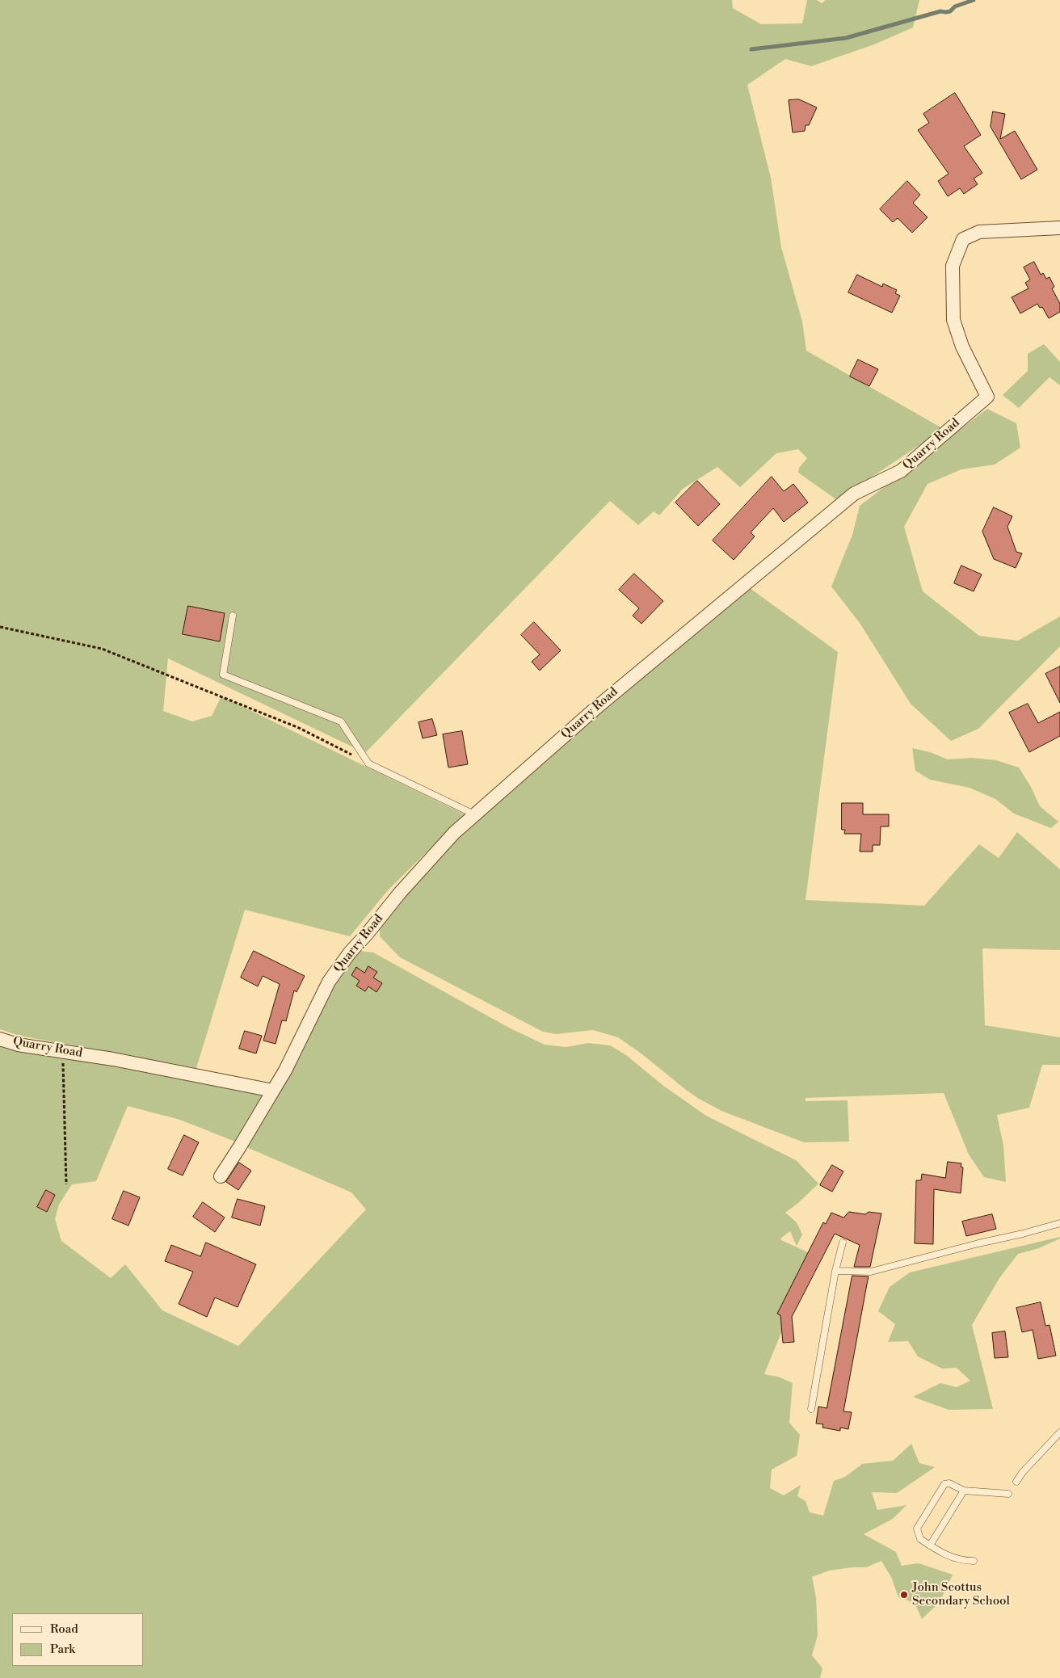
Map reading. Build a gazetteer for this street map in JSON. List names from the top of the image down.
{
  "streets": {
    "street": ["Quarry Road"]
  },
  "places": ["John Scottus Secondary School"],
  "legend": ["Road", "Park"]
}
